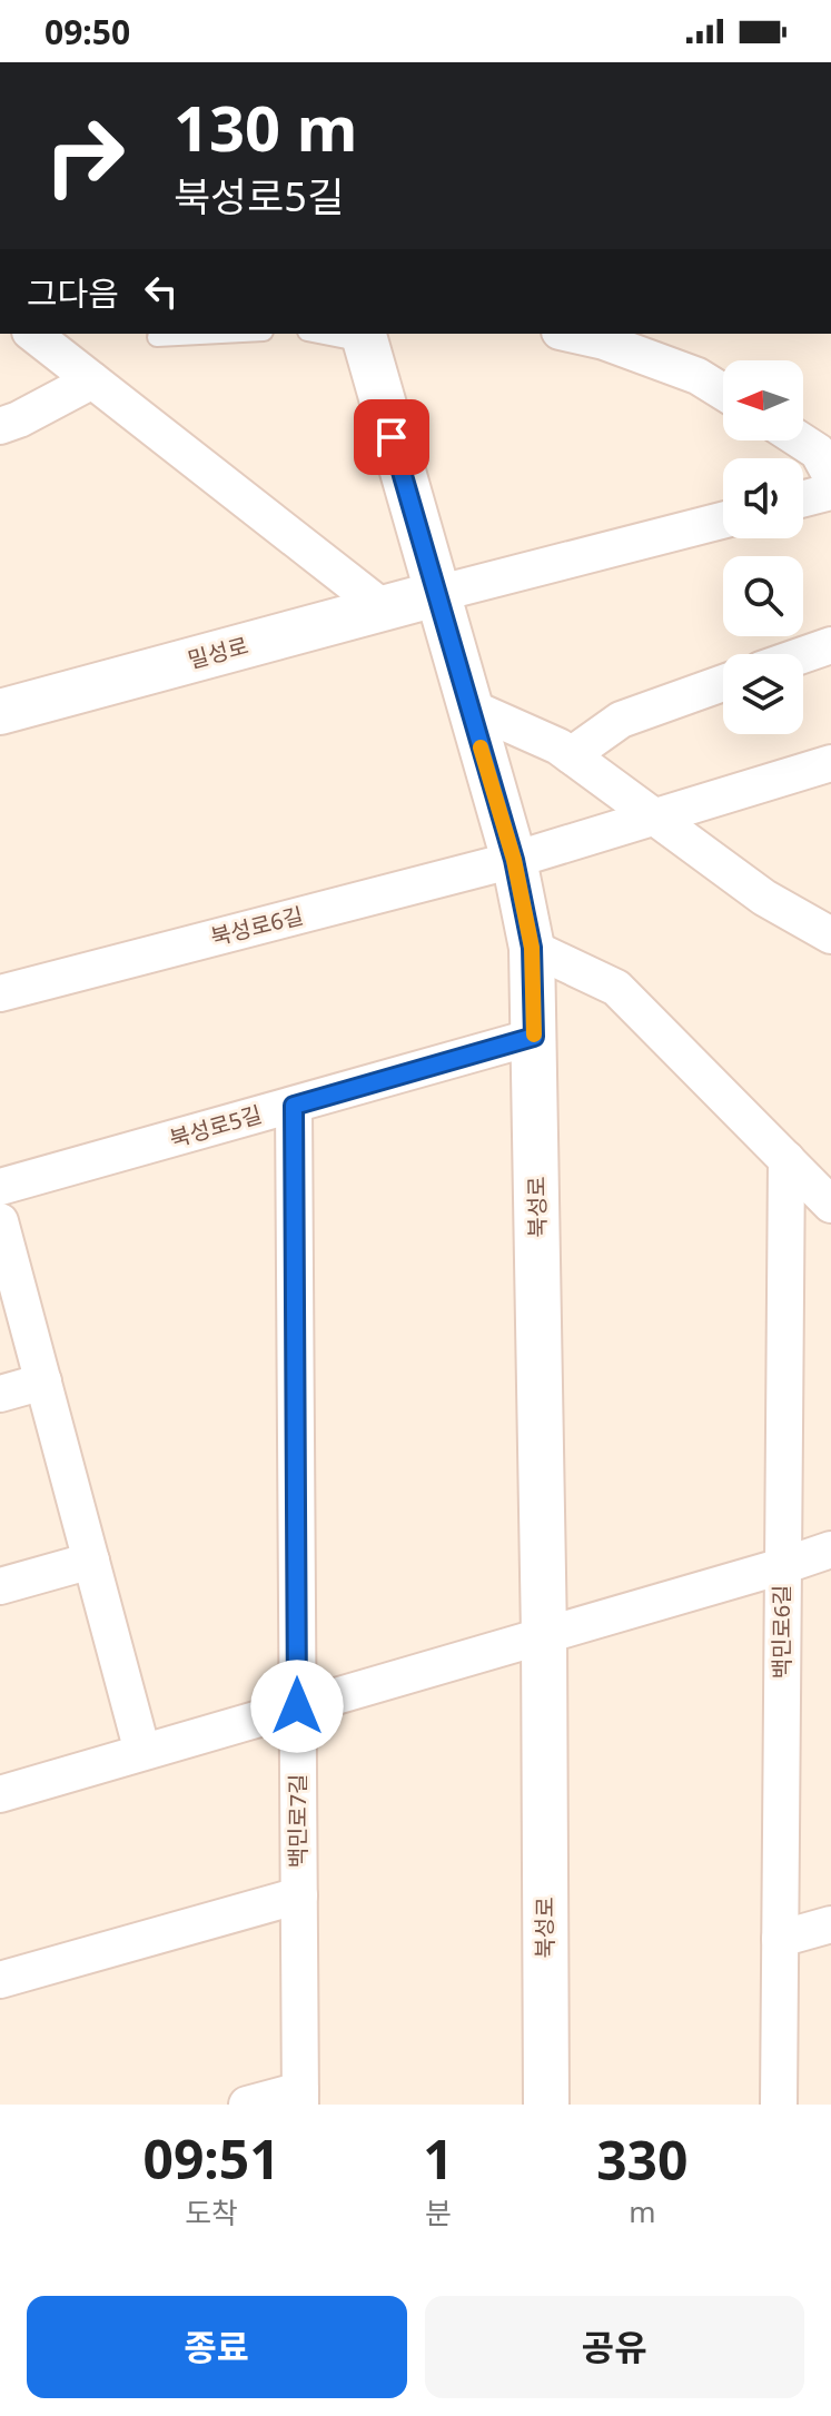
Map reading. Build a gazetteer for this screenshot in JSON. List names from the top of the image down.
{
  "streets": {
    "street": [
      "밀성로",
      "북성로6길",
      "북성로5길",
      "북성로",
      "백민로6길",
      "백민로7길"
    ]
  },
  "crossings": [
    ["밀성로", "북성로"],
    ["북성로6길", "북성로"],
    ["북성로5길", "북성로"],
    ["북성로5길", "백민로7길"]
  ],
  "north": "left",
  "page": {
    "status": "09:50",
    "turn": ["130 m", "북성로5길"],
    "then": "그다음",
    "eta": [
      "09:51",
      "도착",
      "1",
      "분",
      "330",
      "m"
    ],
    "buttons": ["종료", "공유"]
  }
}
